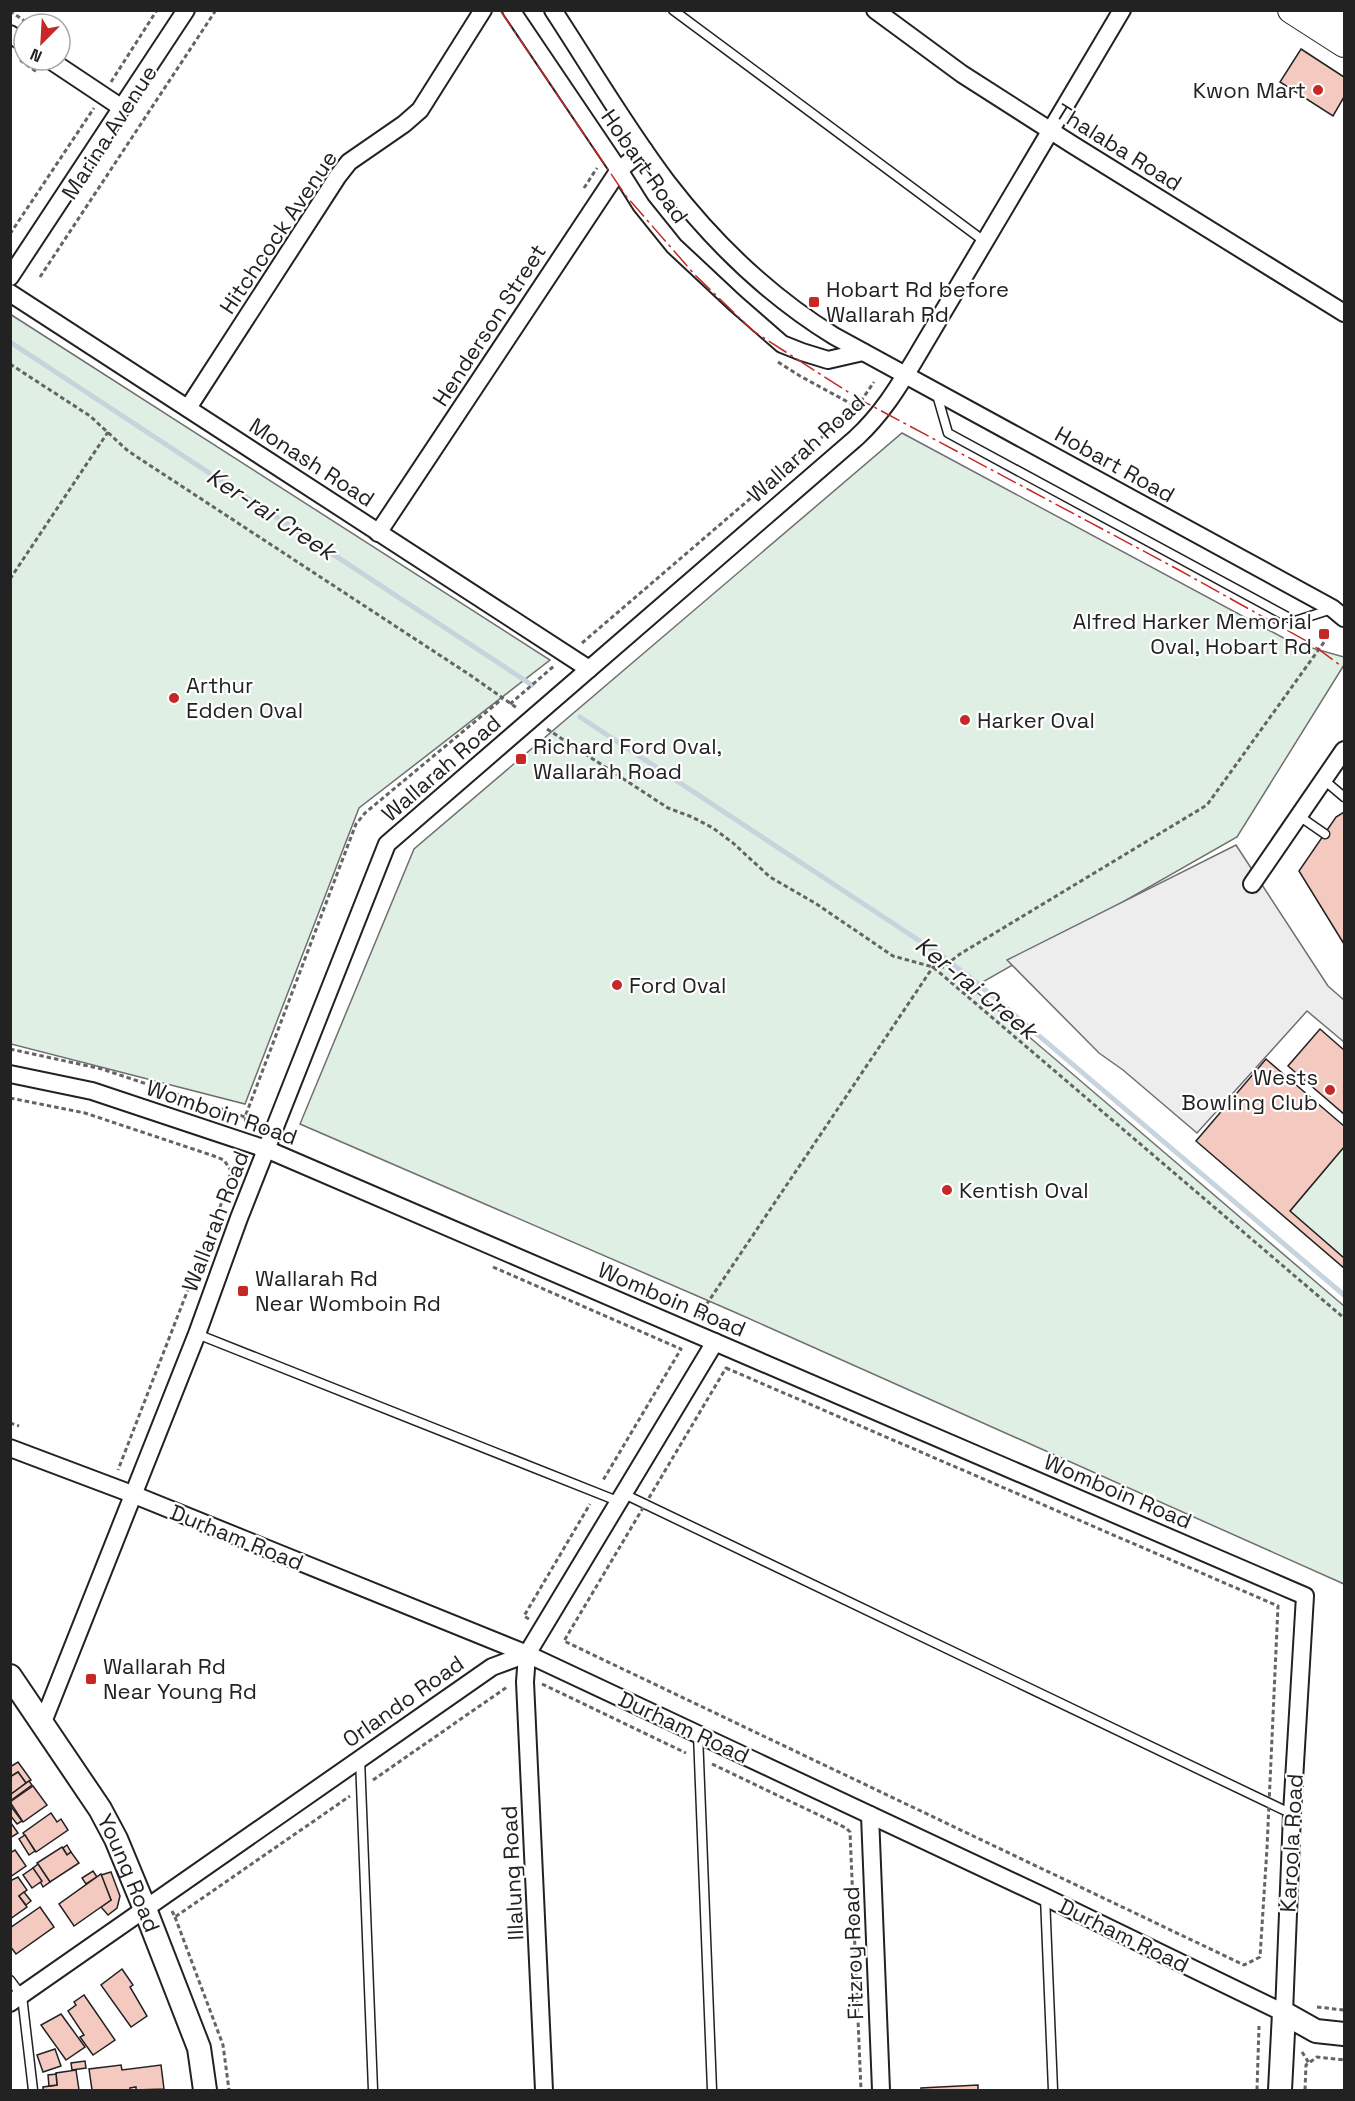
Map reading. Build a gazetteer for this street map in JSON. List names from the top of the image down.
{
  "streets": {
    "street": [
      "Marina Avenue",
      "Thalaba Road",
      "Hobart Road",
      "Hitchcock Avenue",
      "Henderson Street",
      "Wallarah Road",
      "Monash Road",
      "Womboin Road",
      "Durham Road",
      "Orlando Road",
      "Karoola Road",
      "Illalung Road",
      "Young Road",
      "Fitzroy Road"
    ]
  },
  "crossings": [
    ["Thalaba Road", "Wallarah Road"],
    ["Hobart Road", "Henderson Street"],
    ["Hobart Road", "Wallarah Road"],
    ["Hitchcock Avenue", "Monash Road"],
    ["Henderson Street", "Monash Road"],
    ["Wallarah Road", "Monash Road"],
    ["Wallarah Road", "Womboin Road"],
    ["Wallarah Road", "Durham Road"],
    ["Wallarah Road", "Young Road"],
    ["Womboin Road", "Karoola Road"],
    ["Durham Road", "Orlando Road"],
    ["Durham Road", "Karoola Road"],
    ["Durham Road", "Illalung Road"],
    ["Durham Road", "Fitzroy Road"],
    ["Orlando Road", "Illalung Road"],
    ["Orlando Road", "Young Road"]
  ],
  "water": ["Ker-rai Creek"],
  "places": {
    "other": [
      "Kwon Mart",
      "Arthur Edden Oval",
      "Harker Oval",
      "Ford Oval",
      "Wests Bowling Club",
      "Kentish Oval"
    ],
    "transit": [
      "Hobart Rd before Wallarah Rd",
      "Alfred Harker Memorial Oval, Hobart Rd",
      "Richard Ford Oval, Wallarah Road",
      "Wallarah Rd Near Womboin Rd",
      "Wallarah Rd Near Young Rd"
    ]
  },
  "north": "bottom left"
}
